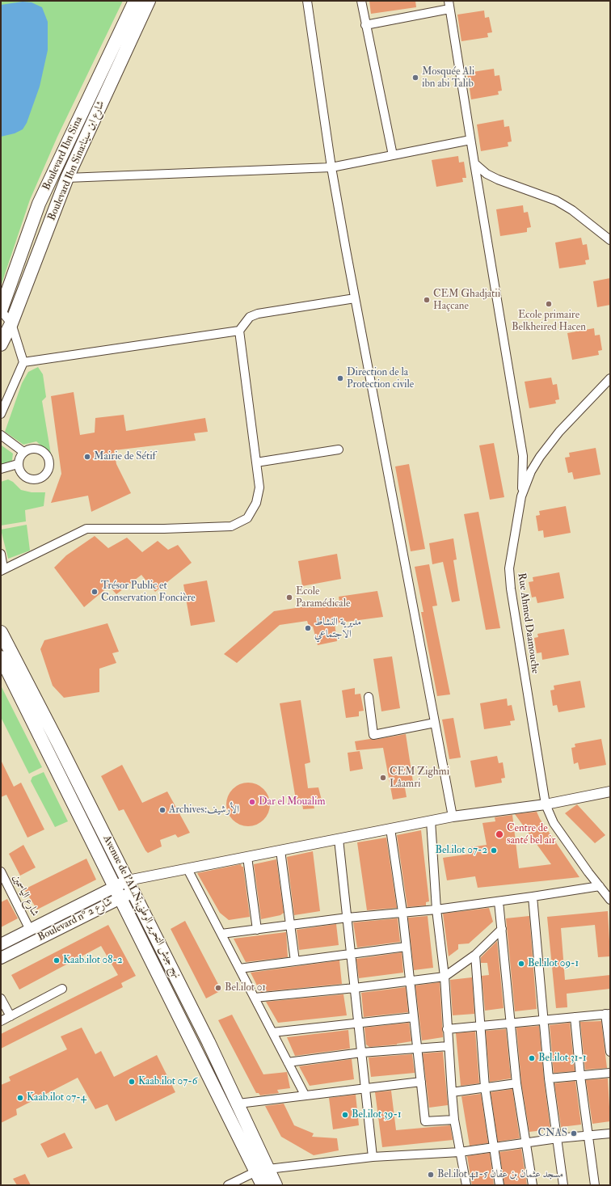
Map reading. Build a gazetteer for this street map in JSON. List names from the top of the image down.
{
  "streets": {
    "main road": [
      "Boulevard Ibn Sina",
      "Boulevard Ibn Sina:شارع ابن سينا",
      "Avenue de l'ALN;نهج جيش التحرير الوطني",
      "Boulevard n° شارع 2"
    ],
    "street": ["Rue Ahmed Daamouche", "شارع الياسمين"]
  },
  "crossings": [
    ["شارع الياسمين", "Boulevard n° شارع 2"],
    ["Avenue de l'ALN;نهج جيش التحرير الوطني", "Boulevard n° شارع 2"]
  ],
  "places": [
    "Mosquée Ali ibn abi Talib",
    "CEM Ghadjatii Haçcane",
    "Ecole primaire Belkheired Hacen",
    "Direction de la Protection civile",
    "Mairie de Sétif",
    "Trésor Public et Conservation Foncière",
    "Ecole Paramédicale",
    "مديرية النشاط الاجتماعي",
    "CEM Zighmi Lâamri",
    "Dar el Moualim",
    "Archives:الأرشيف",
    "Centre de santé bel air",
    "Bel.ilot 07-2",
    "Kaab.ilot 08-2",
    "Bel.ilot 09-1",
    "Bel.ilot 01",
    "Bel.ilot 31-1",
    "Kaab.ilot 07-6",
    "Kaab.ilot 07-4",
    "Bel.ilot 39-1",
    "CNAS",
    "Bel.ilot 41-5 مسجد عثمان بن عفان"
  ]
}
